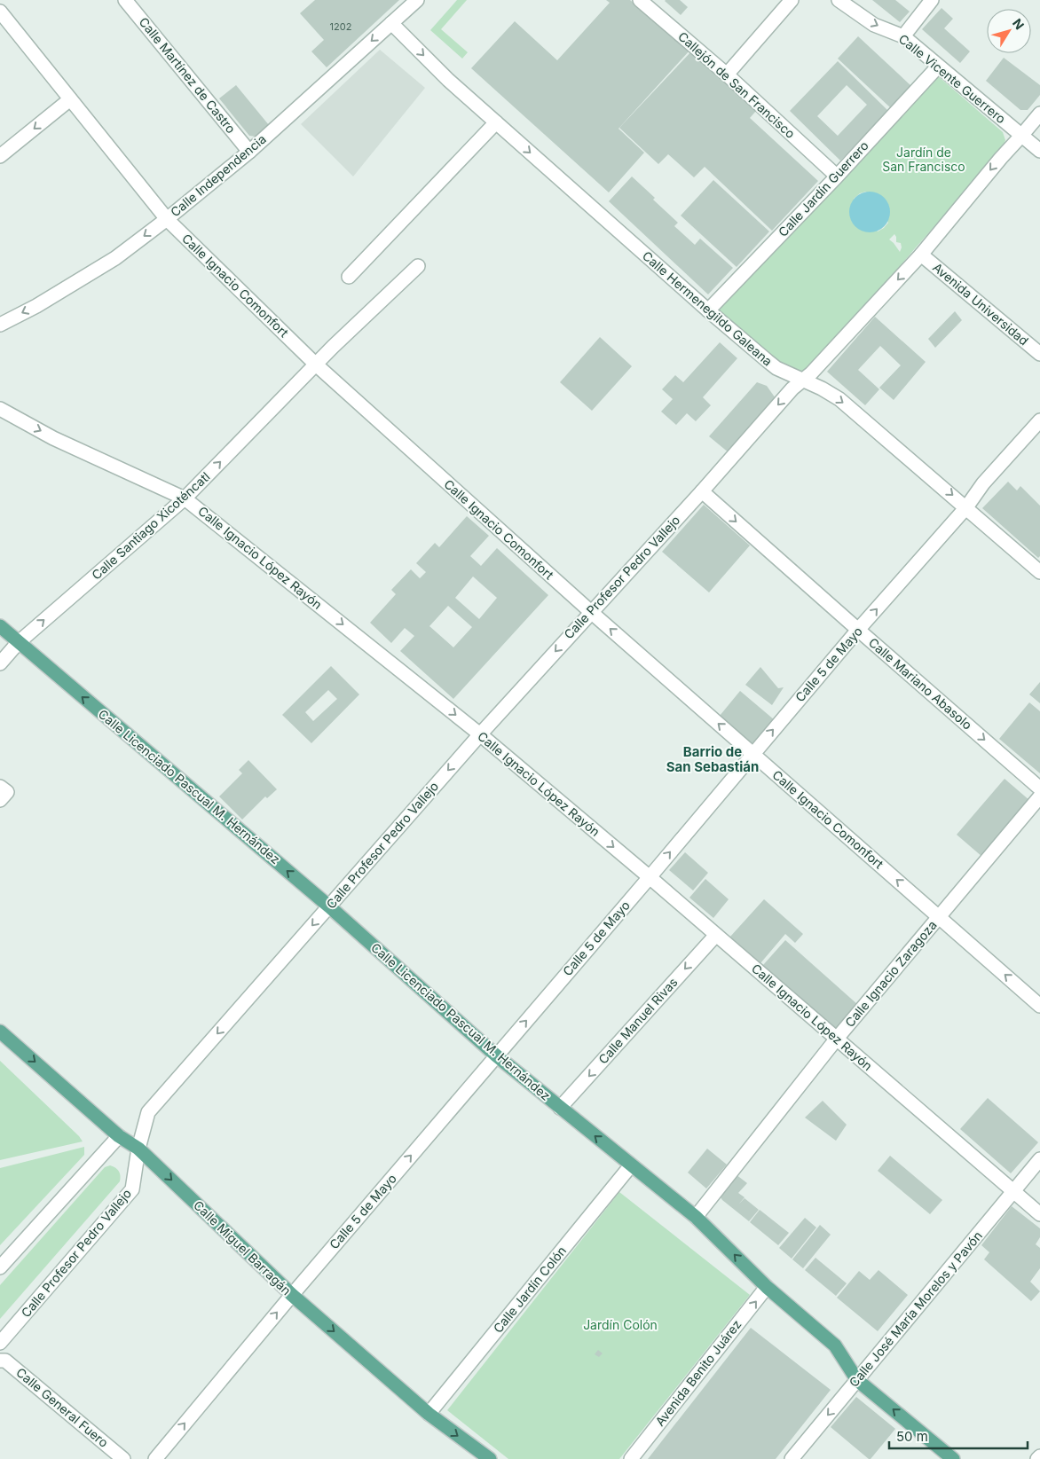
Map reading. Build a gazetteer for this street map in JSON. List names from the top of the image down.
{
  "streets": {
    "main road": ["Calle Licenciado Pascual M. Hernández", "Calle Miguel Barragán"],
    "street": [
      "Calle Martínez de Castro",
      "Calle Vicente Guerrero",
      "Callejón de San Francisco",
      "Calle Independencia",
      "Calle Jardín Guerrero",
      "Calle Ignacio Comonfort",
      "Avenida Universidad",
      "Calle Hermenegildo Galeana",
      "Calle Santiago Xicoténcatl",
      "Calle Ignacio López Rayón",
      "Calle Profesor Pedro Vallejo",
      "Calle 5 de Mayo",
      "Calle Mariano Abasolo",
      "Calle Ignacio Zaragoza",
      "Calle Manuel Rivas",
      "Calle Jardín Colón",
      "Calle José María Morelos y Pavón",
      "Avenida Benito Juárez",
      "Calle General Fuero"
    ]
  },
  "crossings": [
    ["Calle Martínez de Castro", "Calle Independencia"],
    ["Calle Vicente Guerrero", "Calle Jardín Guerrero"],
    ["Calle Independencia", "Calle Ignacio Comonfort"],
    ["Calle Independencia", "Calle Hermenegildo Galeana"],
    ["Calle Jardín Guerrero", "Calle Hermenegildo Galeana"],
    ["Calle Ignacio Comonfort", "Calle Santiago Xicoténcatl"],
    ["Calle Ignacio Comonfort", "Calle Profesor Pedro Vallejo"],
    ["Calle Ignacio Comonfort", "Calle 5 de Mayo"],
    ["Calle Ignacio Comonfort", "Calle Ignacio Zaragoza"],
    ["Calle Hermenegildo Galeana", "Calle Profesor Pedro Vallejo"],
    ["Calle Hermenegildo Galeana", "Calle 5 de Mayo"],
    ["Calle Santiago Xicoténcatl", "Calle Ignacio López Rayón"],
    ["Calle Santiago Xicoténcatl", "Calle Licenciado Pascual M. Hernández"],
    ["Calle Ignacio López Rayón", "Calle Profesor Pedro Vallejo"],
    ["Calle Ignacio López Rayón", "Calle 5 de Mayo"],
    ["Calle Ignacio López Rayón", "Calle Ignacio Zaragoza"],
    ["Calle Ignacio López Rayón", "Calle Manuel Rivas"],
    ["Calle Ignacio López Rayón", "Calle José María Morelos y Pavón"],
    ["Calle Profesor Pedro Vallejo", "Calle Mariano Abasolo"],
    ["Calle Profesor Pedro Vallejo", "Calle Licenciado Pascual M. Hernández"],
    ["Calle Profesor Pedro Vallejo", "Calle Miguel Barragán"],
    ["Calle 5 de Mayo", "Calle Mariano Abasolo"],
    ["Calle 5 de Mayo", "Calle Licenciado Pascual M. Hernández"],
    ["Calle 5 de Mayo", "Calle Miguel Barragán"],
    ["Calle Licenciado Pascual M. Hernández", "Calle Ignacio Zaragoza"],
    ["Calle Licenciado Pascual M. Hernández", "Calle Manuel Rivas"],
    ["Calle Licenciado Pascual M. Hernández", "Calle Jardín Colón"],
    ["Calle Licenciado Pascual M. Hernández", "Calle José María Morelos y Pavón"],
    ["Calle Licenciado Pascual M. Hernández", "Avenida Benito Juárez"],
    ["Calle Miguel Barragán", "Calle Jardín Colón"]
  ],
  "one_way": [
    "Calle Independencia",
    "Calle Ignacio Comonfort",
    "Calle Hermenegildo Galeana",
    "Calle Santiago Xicoténcatl",
    "Calle Ignacio López Rayón",
    "Calle Profesor Pedro Vallejo",
    "Calle 5 de Mayo",
    "Calle Mariano Abasolo",
    "Calle Licenciado Pascual M. Hernández",
    "Calle Manuel Rivas",
    "Calle Miguel Barragán",
    "Avenida Benito Juárez"
  ],
  "districts": ["Barrio de San Sebastián"],
  "parks": ["Jardín de San Francisco", "Jardín Colón"],
  "house_numbers": ["1202"],
  "scale_bar": "50 m",
  "north": "top right"
}
